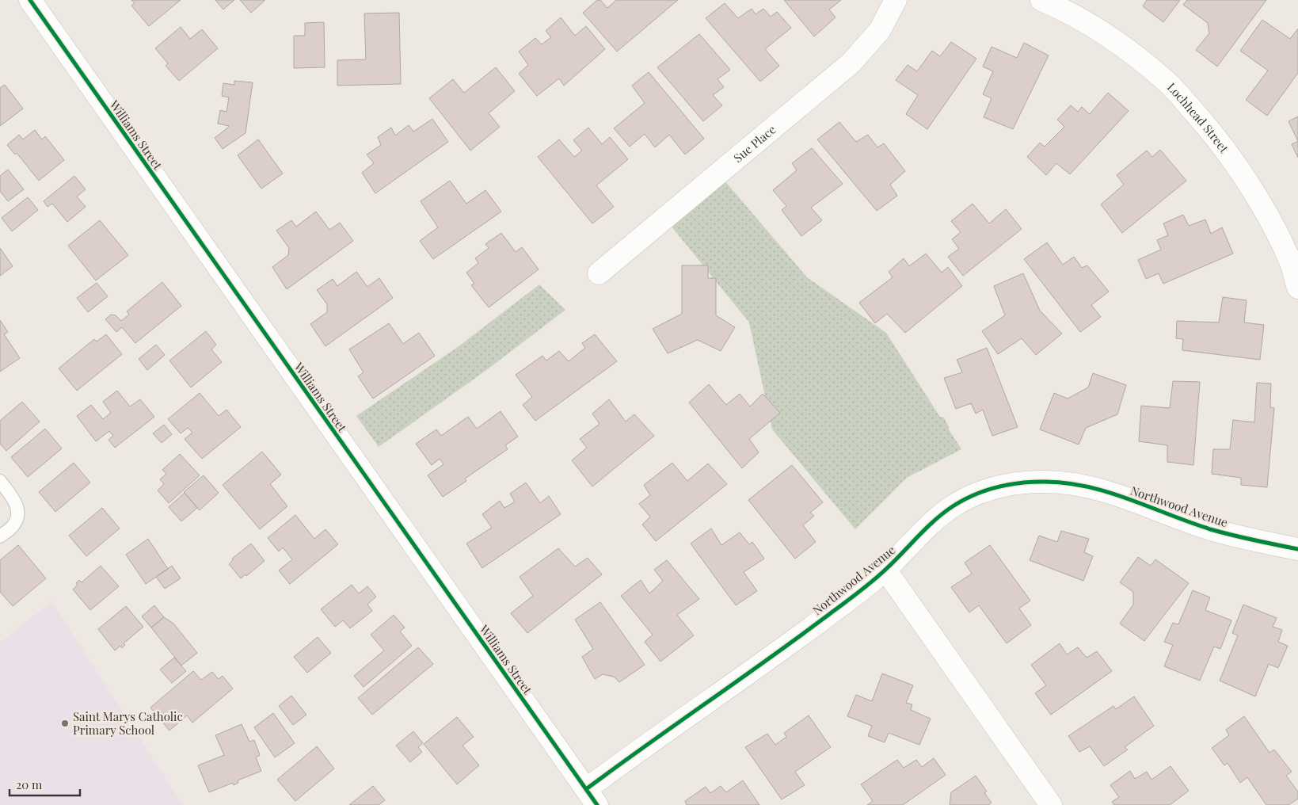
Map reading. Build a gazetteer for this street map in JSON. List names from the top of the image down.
{
  "streets": {
    "street": [
      "Lochhead Street",
      "Williams Street",
      "Sue Place",
      "Northwood Avenue"
    ]
  },
  "crossings": [
    ["Williams Street", "Northwood Avenue"]
  ],
  "places": ["Saint Marys Catholic Primary School"],
  "scale_bar": "20 m"
}
